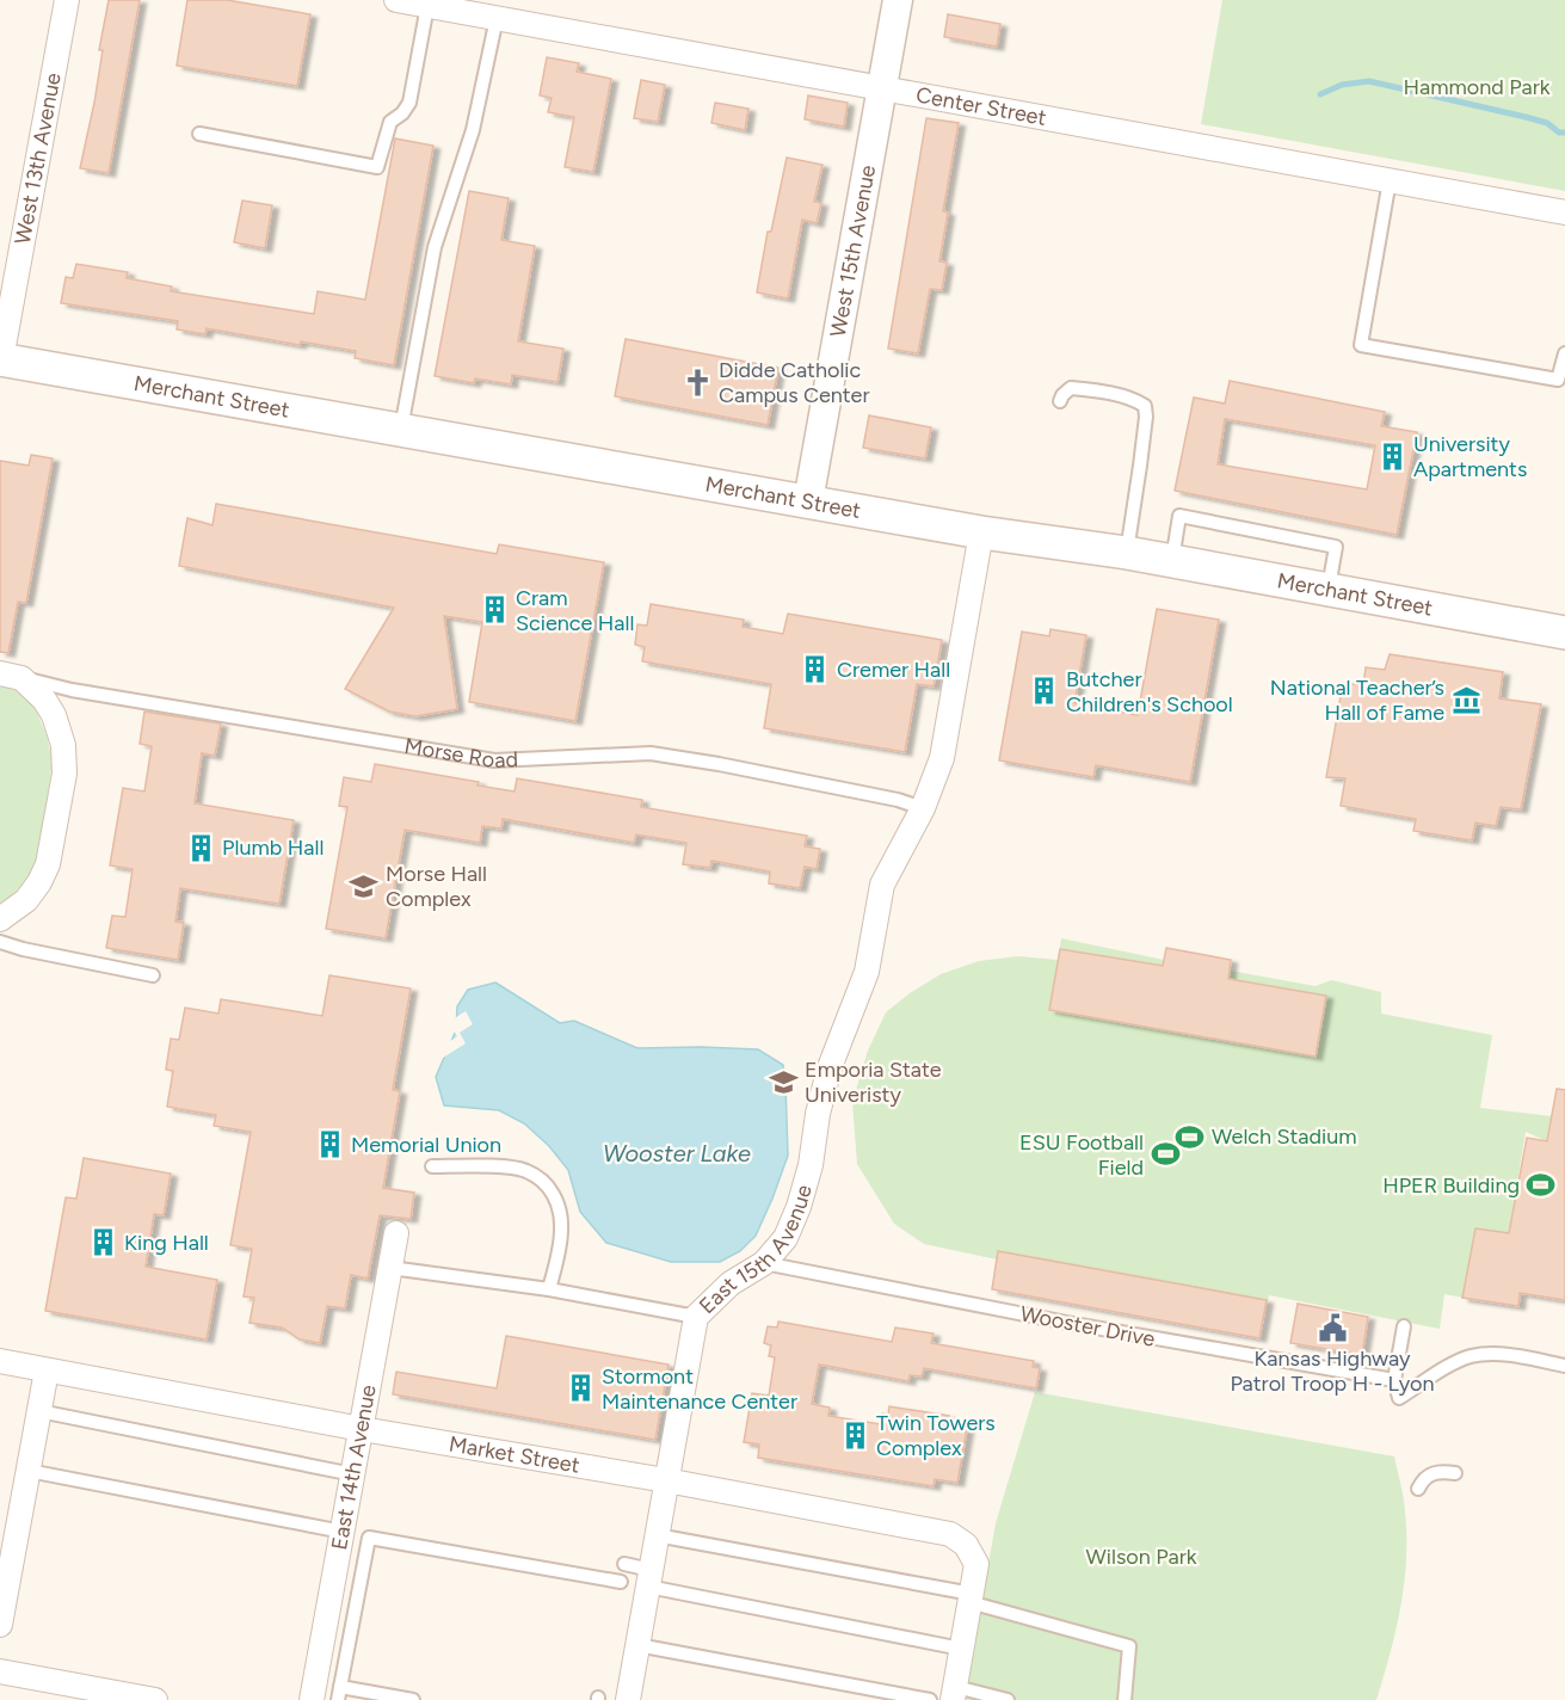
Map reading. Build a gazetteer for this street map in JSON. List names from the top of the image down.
{
  "streets": {
    "main road": ["Merchant Street"],
    "street": [
      "Center Street",
      "West 13th Avenue",
      "West 15th Avenue",
      "East 15th Avenue",
      "Market Street",
      "East 14th Avenue"
    ],
    "lane": ["Morse Road", "Wooster Drive"]
  },
  "crossings": [
    ["Center Street", "West 15th Avenue"],
    ["West 13th Avenue", "Merchant Street"],
    ["West 15th Avenue", "Merchant Street"],
    ["Merchant Street", "East 15th Avenue"],
    ["Morse Road", "East 15th Avenue"],
    ["East 15th Avenue", "Wooster Drive"],
    ["East 15th Avenue", "Market Street"],
    ["Market Street", "East 14th Avenue"]
  ],
  "water": ["Wooster Lake"],
  "parks": ["Hammond Park", "Wilson Park"],
  "places": {
    "church": ["Didde Catholic Campus Center"],
    "building": [
      "University Apartments",
      "Cram Science Hall",
      "Cremer Hall",
      "Butcher Children's School",
      "Plumb Hall",
      "Memorial Union",
      "King Hall",
      "Stormont Maintenance Center",
      "Twin Towers Complex"
    ],
    "museum": ["National Teacher’s Hall of Fame"],
    "school or university": ["Morse Hall Complex", "Emporia State Univeristy"],
    "sports": ["Welch Stadium", "ESU Football Field", "HPER Building"],
    "public building": ["Kansas Highway Patrol Troop H - Lyon"]
  }
}
